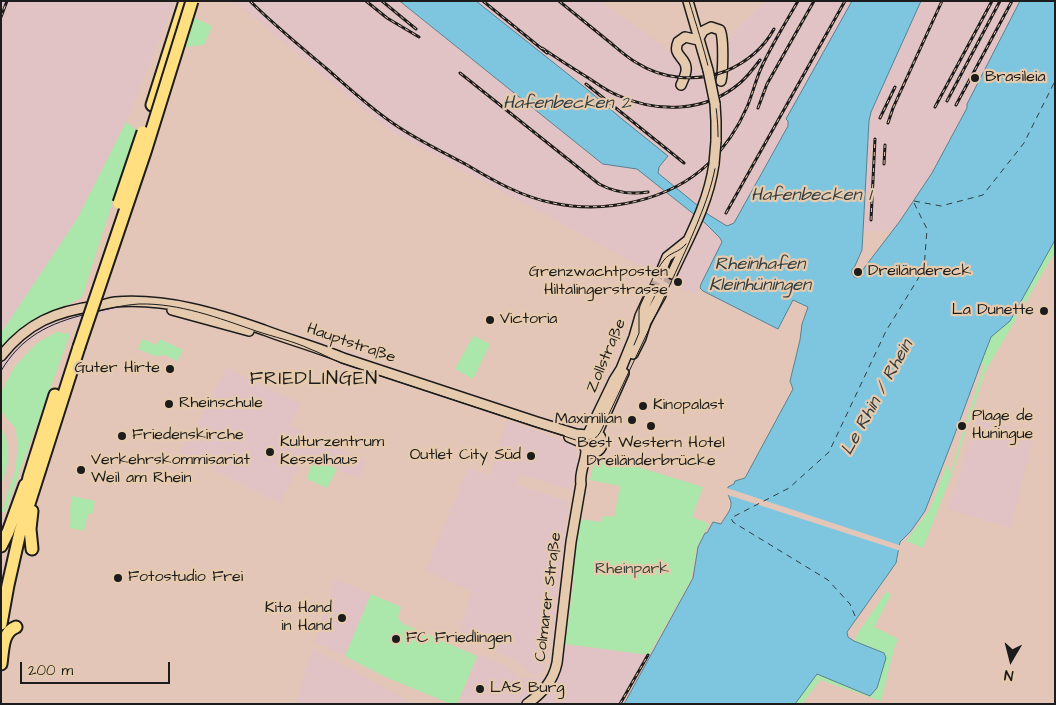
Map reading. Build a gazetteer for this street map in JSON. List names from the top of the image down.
{
  "streets": {
    "main road": ["Hauptstraße", "Zollstraße", "Colmarer Straße"]
  },
  "crossings": [
    ["Hauptstraße", "Zollstraße"],
    ["Hauptstraße", "Colmarer Straße"],
    ["Zollstraße", "Colmarer Straße"]
  ],
  "districts": ["FRIEDLINGEN"],
  "water": [
    "Hafenbecken 2",
    "Hafenbecken 1",
    "Rheinhafen Kleinhüningen",
    "Le Rhin / Rhein"
  ],
  "parks": ["Rheinpark"],
  "places": [
    "Brasileia",
    "Dreiländereck",
    "Grenzwachtposten Hiltalingerstrasse",
    "La Dunette",
    "Victoria",
    "Guter Hirte",
    "Rheinschule",
    "Kinopalast",
    "Maximilian",
    "Best Western Hotel Dreiländerbrücke",
    "Plage de Huningue",
    "Friedenskirche",
    "Kulturzentrum Kesselhaus",
    "Outlet City Süd",
    "Verkehrskommisariat Weil am Rhein",
    "Fotostudio Frei",
    "Kita Hand in Hand",
    "FC Friedlingen",
    "LAS Burg"
  ],
  "scale_bar": "200 m",
  "north": "bottom"
}
